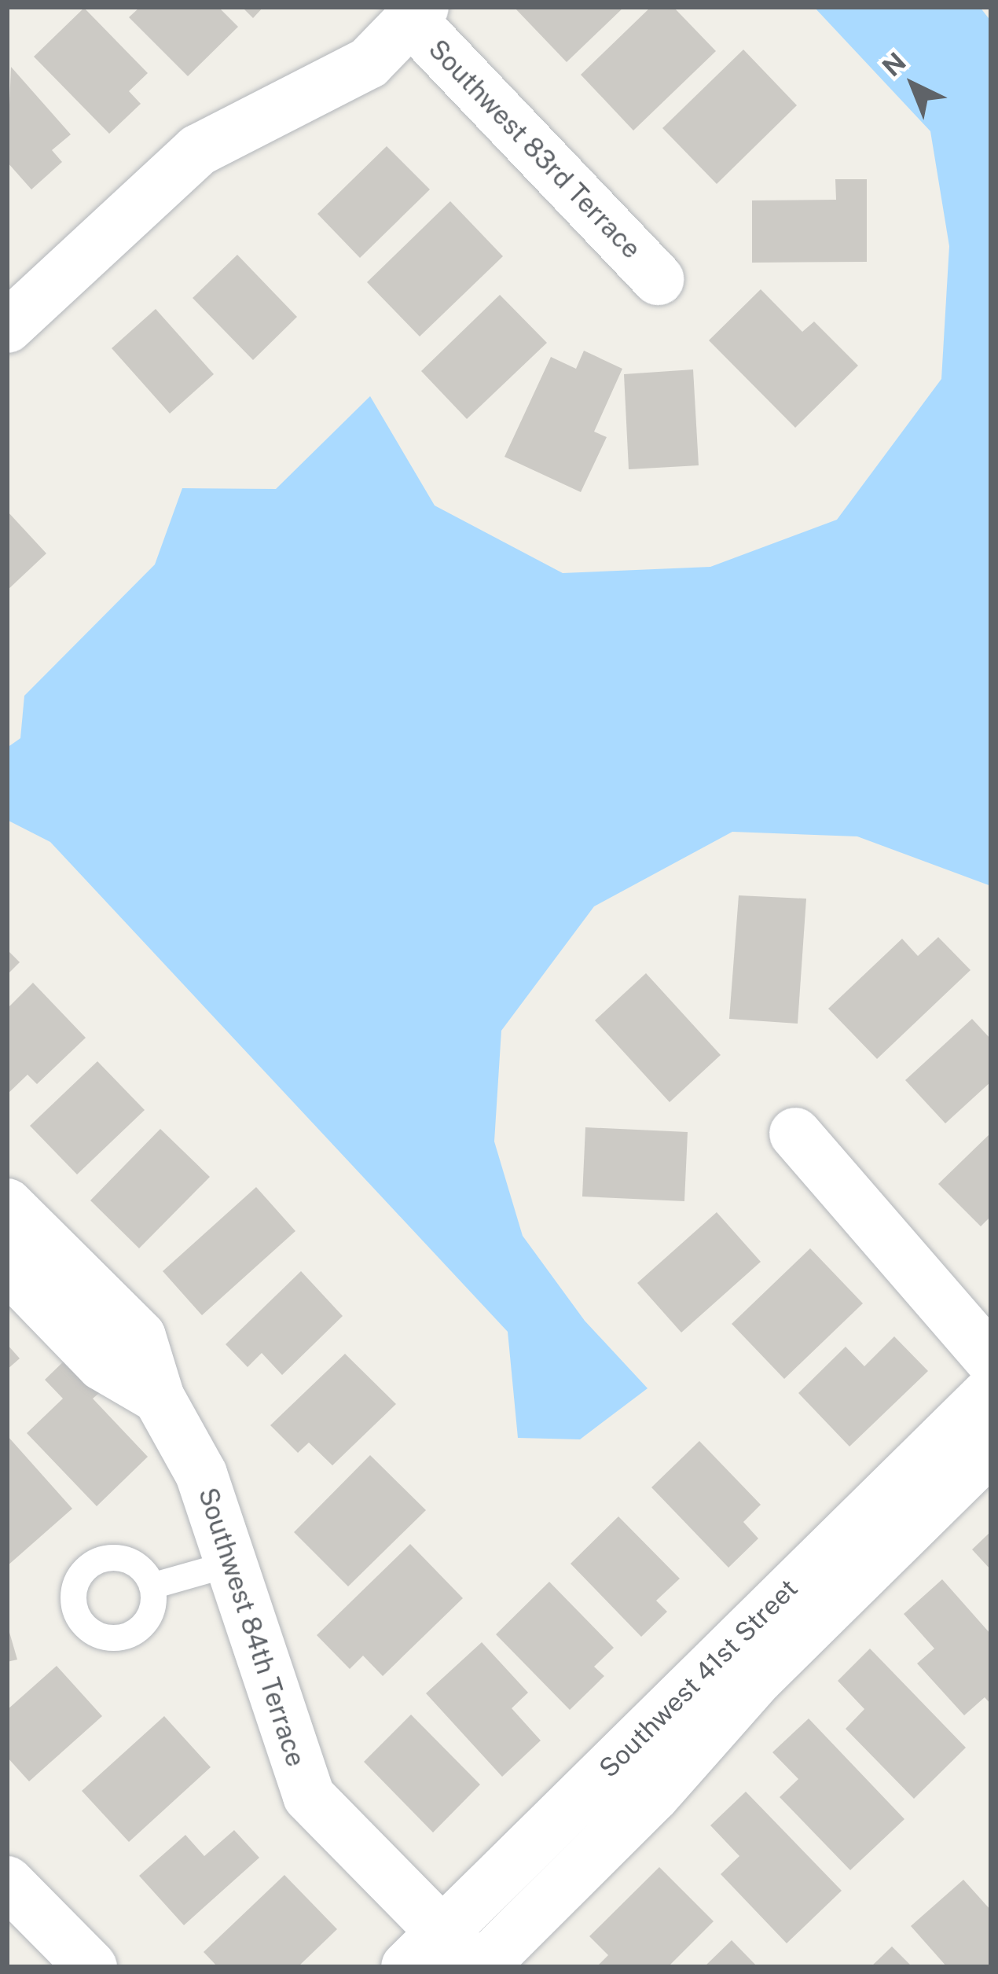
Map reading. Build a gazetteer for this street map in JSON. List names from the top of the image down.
{
  "streets": {
    "street": ["Southwest 83rd Terrace", "Southwest 84th Terrace", "Southwest 41st Street"]
  },
  "crossings": [
    ["Southwest 84th Terrace", "Southwest 41st Street"]
  ],
  "north": "top left"
}
